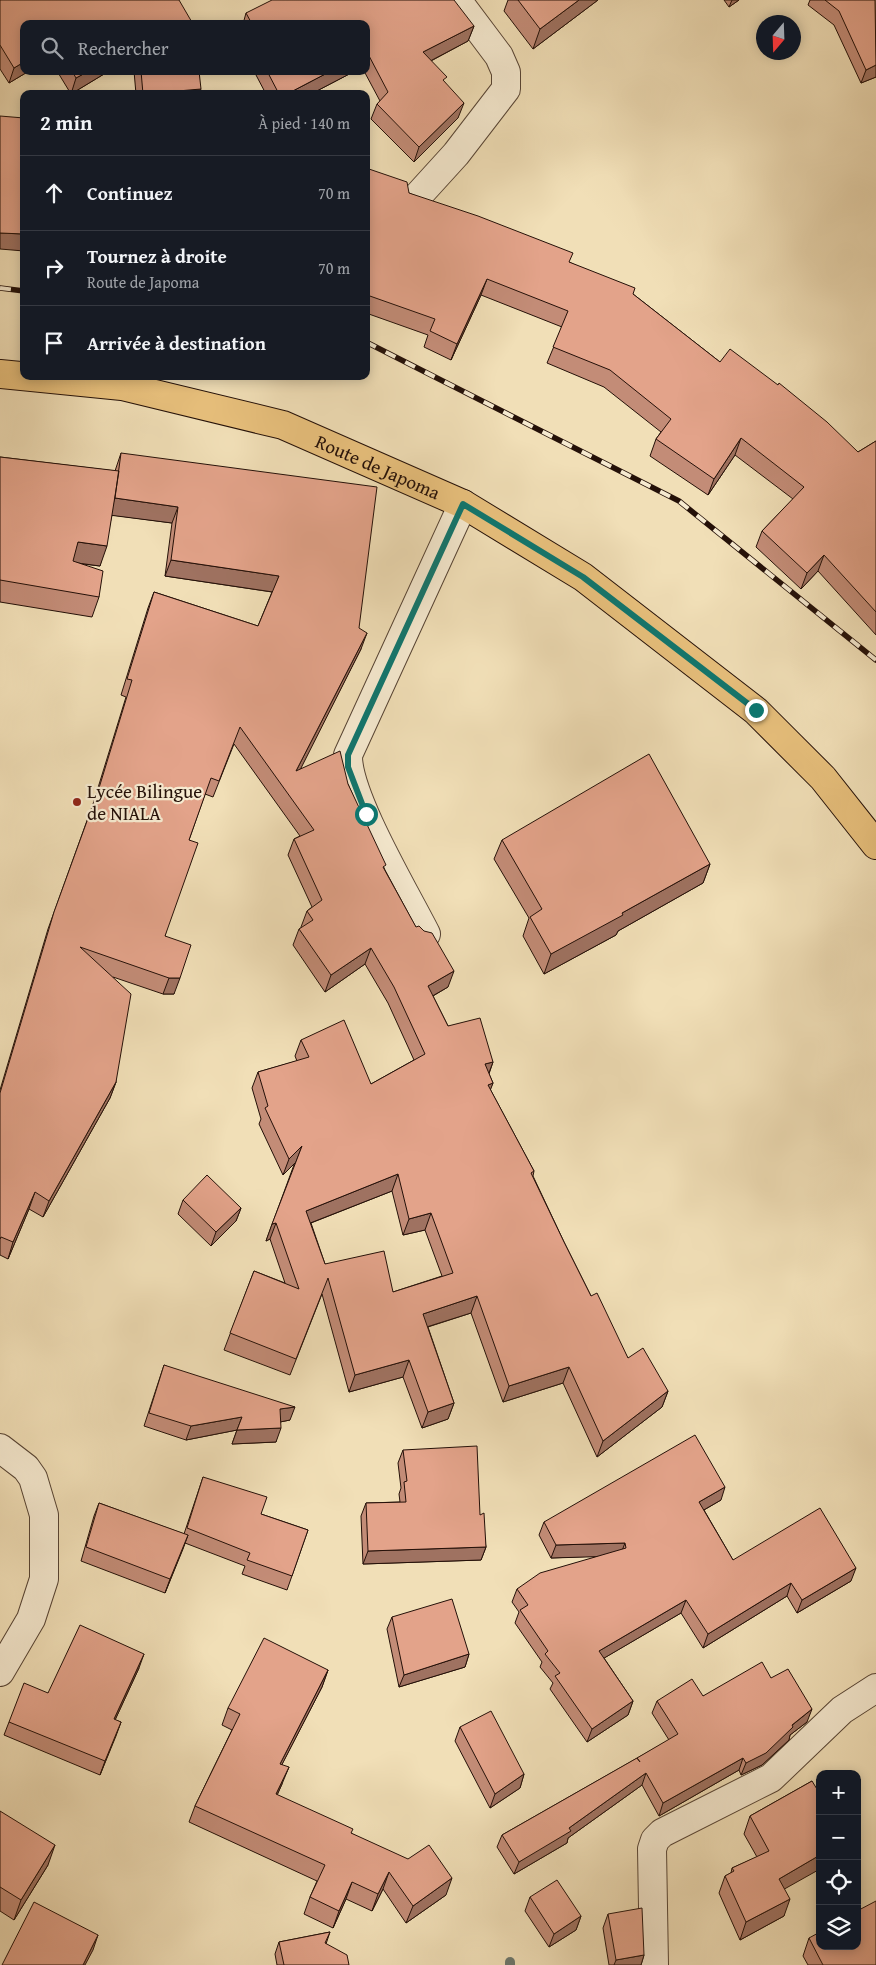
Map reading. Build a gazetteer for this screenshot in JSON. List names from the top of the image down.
{
  "streets": {
    "main road": ["Route de Japoma"]
  },
  "places": ["Lycée Bilingue de NIALA"],
  "north": "bottom",
  "page": {
    "search": "Rechercher",
    "heading": ["2 min", "À pied · 140 m"],
    "list": [
      ["Continuez", "70 m"],
      ["Tournez à droite", "Route de Japoma", "70 m"],
      "Arrivée à destination"
    ],
    "map_buttons": ["+", "−"]
  }
}
